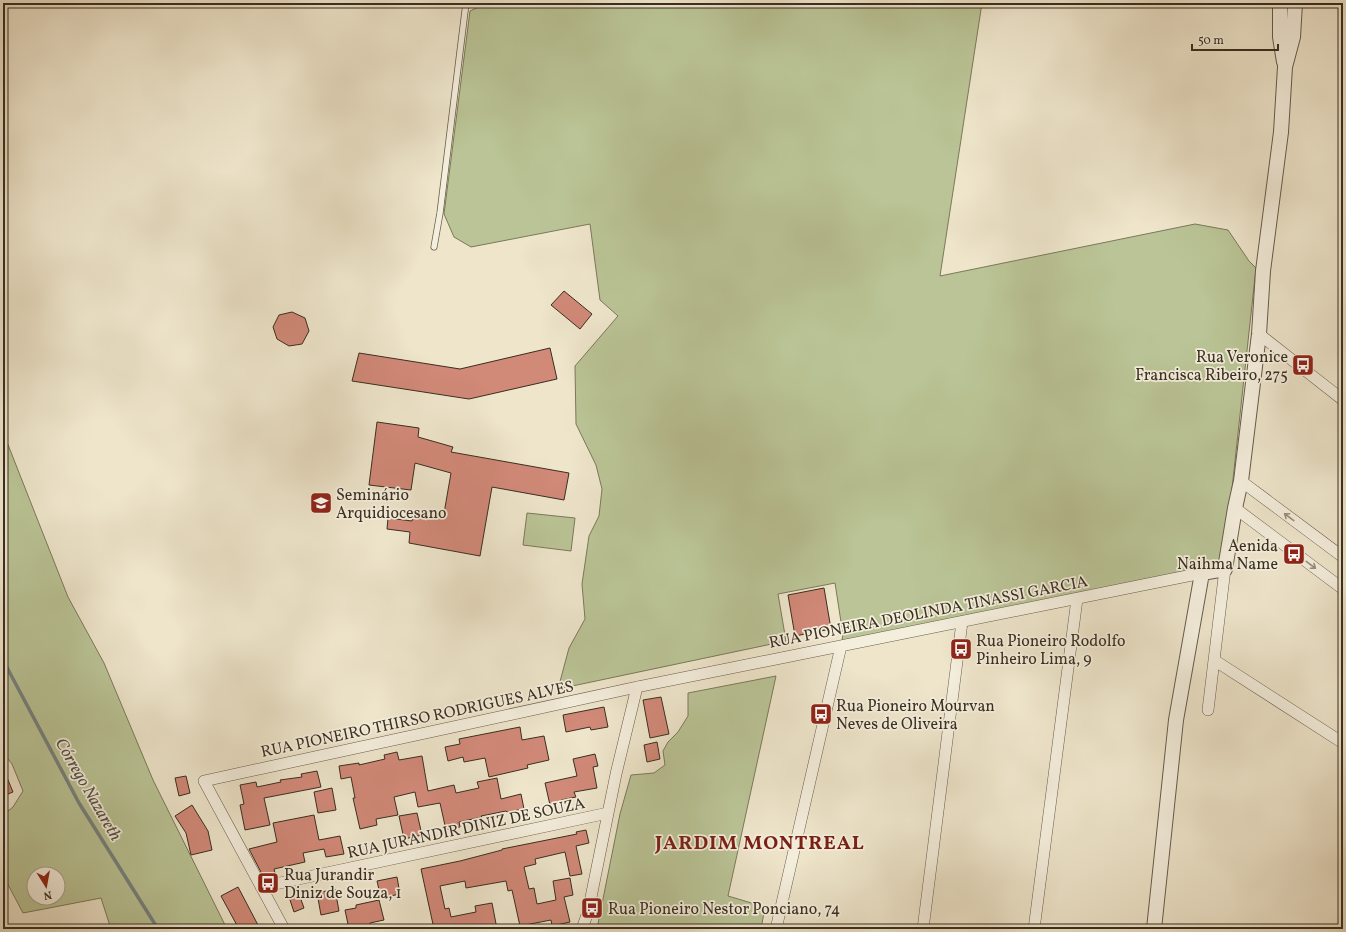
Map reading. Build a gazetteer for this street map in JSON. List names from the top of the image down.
{
  "streets": {
    "street": ["RUA PIONEIRA DEOLINDA TINASSI GARCIA", "RUA PIONEIRO THIRSO RODRIGUES ALVES", "RUA JURANDIR DINIZ DE SOUZA"]
  },
  "crossings": [
    ["RUA PIONEIRA DEOLINDA TINASSI GARCIA", "RUA PIONEIRO THIRSO RODRIGUES ALVES"],
    ["RUA PIONEIRO THIRSO RODRIGUES ALVES", "RUA JURANDIR DINIZ DE SOUZA"]
  ],
  "districts": ["JARDIM MONTREAL"],
  "water": ["Córrego Nazareth"],
  "places": {
    "bus stop": [
      "Rua Veronice Francisca Ribeiro, 275",
      "Aenida Naihma Name",
      "Rua Pioneiro Rodolfo Pinheiro Lima, 9",
      "Rua Pioneiro Mourvan Neves de Oliveira",
      "Rua Jurandir Diniz de Souza, 1",
      "Rua Pioneiro Nestor Ponciano, 74"
    ],
    "school or university": ["Seminário Arquidiocesano"]
  },
  "scale_bar": "50 m",
  "north": "bottom"
}
